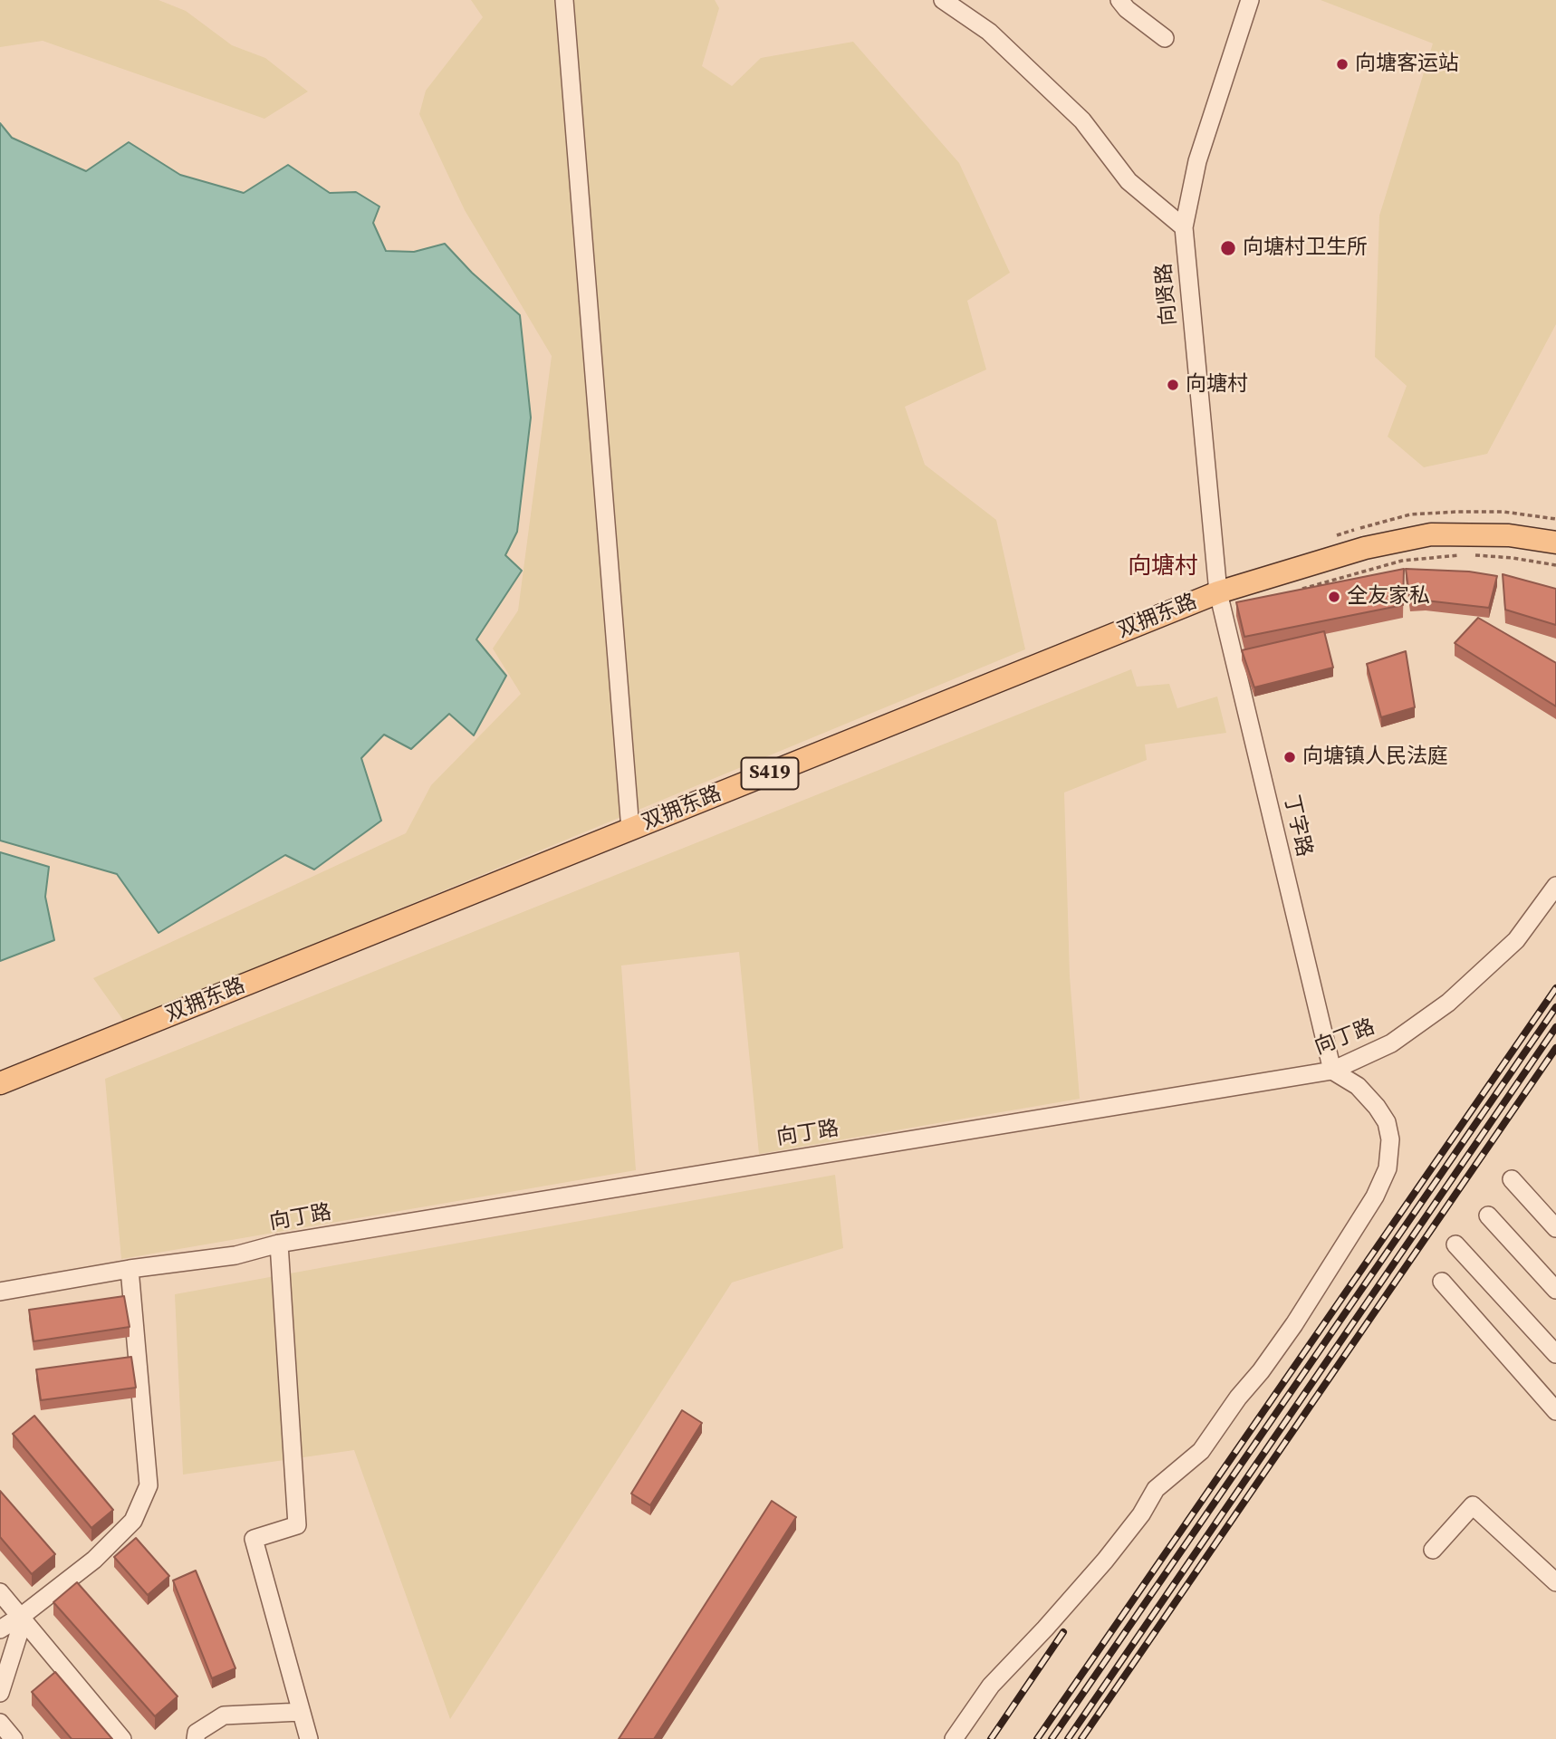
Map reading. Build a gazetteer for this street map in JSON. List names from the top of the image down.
{
  "streets": {
    "main road": ["双拥东路", "S419"],
    "street": ["向贤路", "丁字路", "向丁路"]
  },
  "crossings": [
    ["向贤路", "双拥东路"],
    ["向贤路", "丁字路"],
    ["双拥东路", "丁字路"],
    ["丁字路", "向丁路"]
  ],
  "districts": ["向塘村"],
  "places": [
    "向塘客运站",
    "向塘村卫生所",
    "向塘村",
    "全友家私",
    "向塘镇人民法庭"
  ]
}
